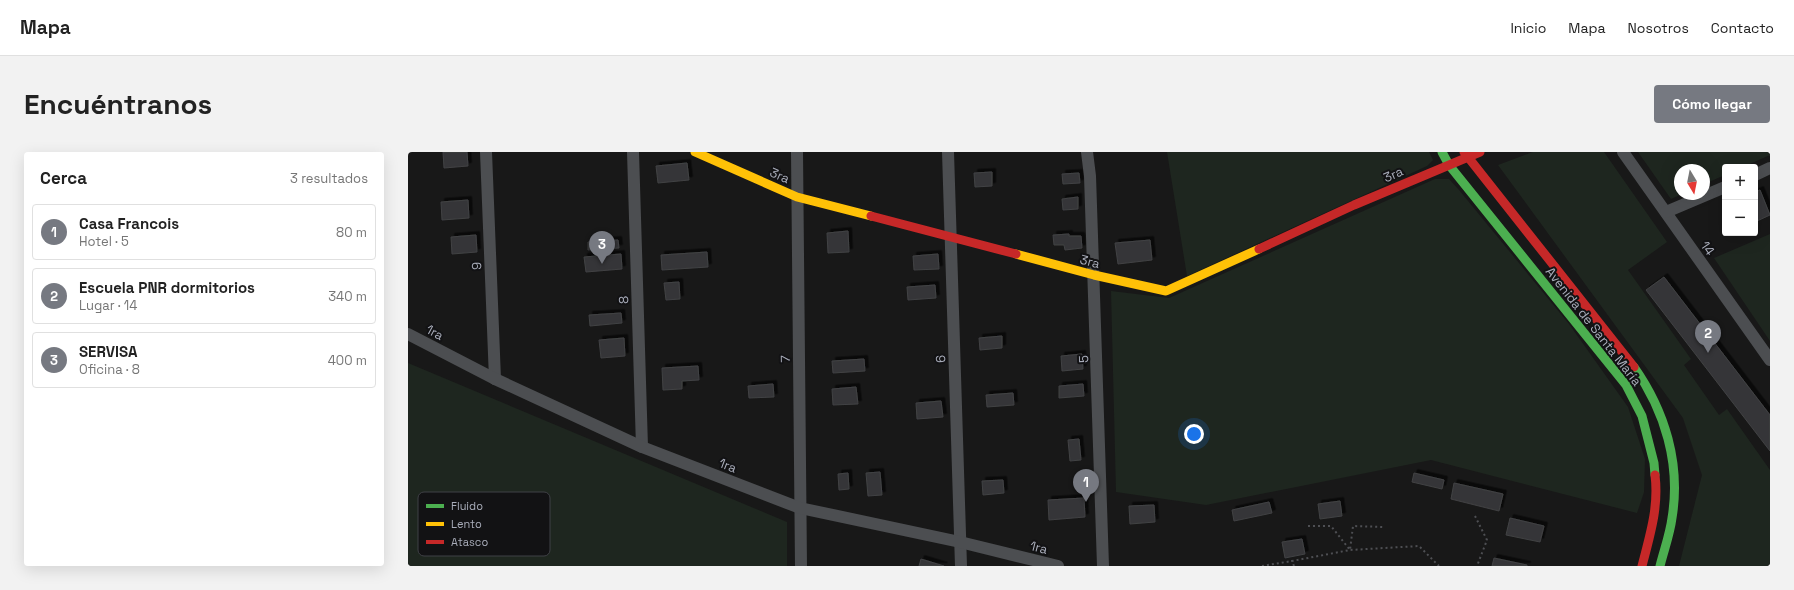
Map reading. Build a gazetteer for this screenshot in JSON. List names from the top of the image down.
{
  "streets": {
    "street": [
      "3ra",
      "14",
      "9",
      "8",
      "Avenida de Santa María",
      "1ra",
      "7",
      "6",
      "5"
    ]
  },
  "crossings": [
    ["3ra", "Avenida de Santa María"],
    ["3ra", "7"],
    ["3ra", "6"],
    ["3ra", "5"],
    ["9", "1ra"],
    ["8", "1ra"],
    ["1ra", "7"],
    ["1ra", "6"]
  ],
  "legend": ["Fluido", "Lento", "Atasco"],
  "north": "bottom",
  "page": {
    "header": "Mapa",
    "nav": [
      "Inicio",
      "Mapa",
      "Nosotros",
      "Contacto"
    ],
    "buttons": "Cómo llegar",
    "title": "Encuéntranos",
    "heading": ["Cerca", "3 resultados"],
    "map_buttons": ["+", "−"],
    "list": [
      {
        "mark": "1",
        "name": "Casa Francois",
        "note": "Hotel · 5",
        "value": "80 m"
      },
      {
        "mark": "2",
        "name": "Escuela PNR dormitorios",
        "note": "Lugar · 14",
        "value": "340 m"
      },
      {
        "mark": "3",
        "name": "SERVISA",
        "note": "Oficina · 8",
        "value": "400 m"
      }
    ],
    "pins": ["3", "2", "1"]
  }
}
